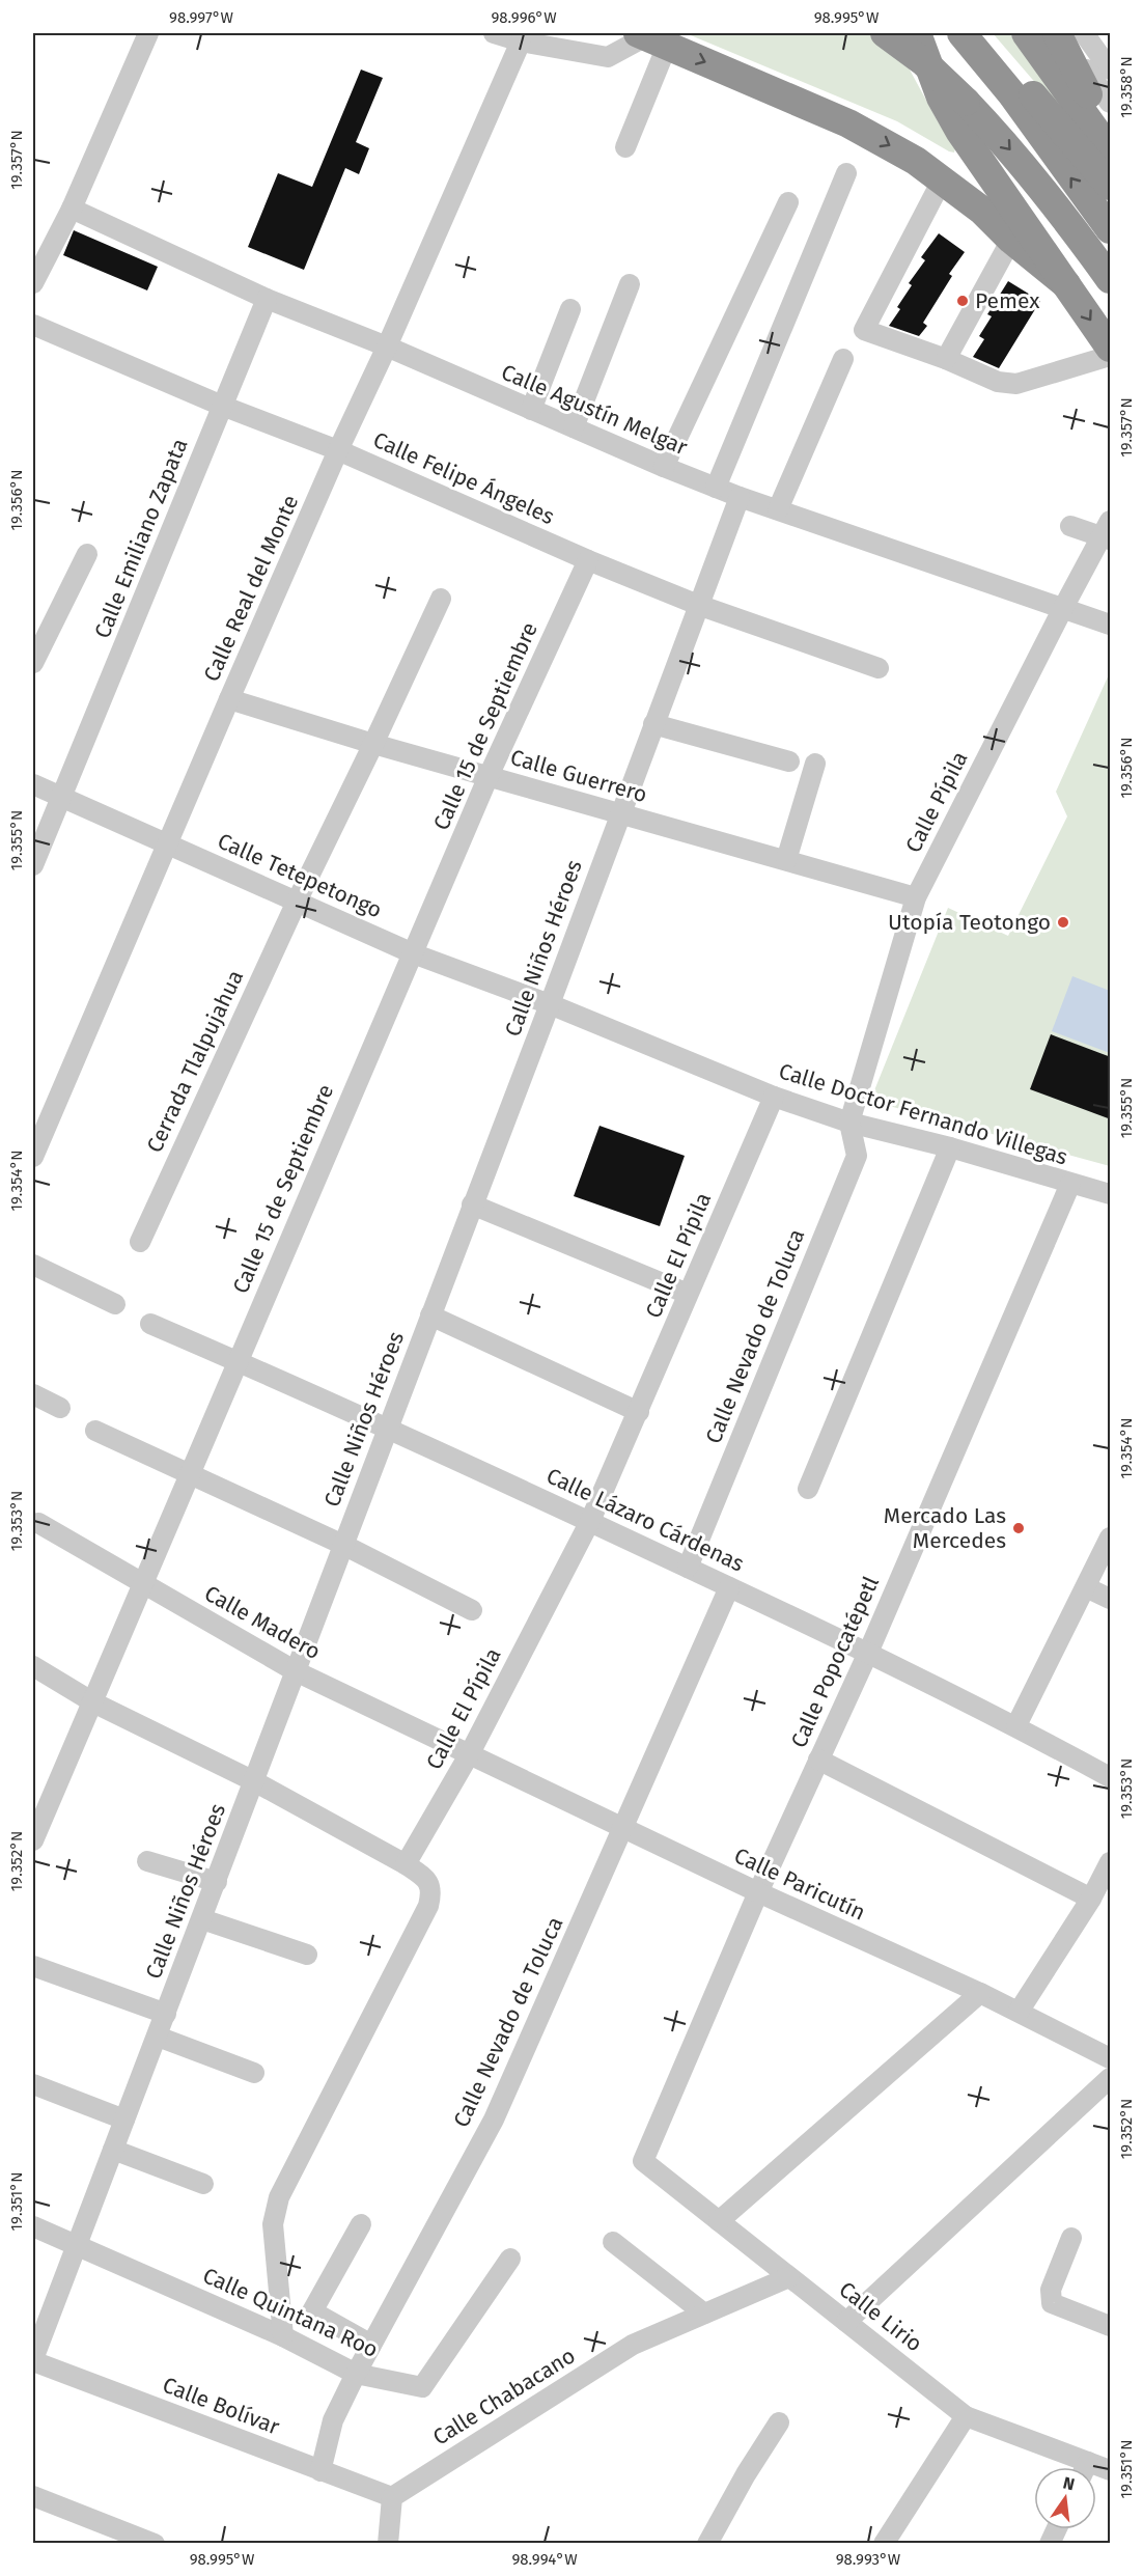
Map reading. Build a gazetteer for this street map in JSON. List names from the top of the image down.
{
  "streets": {
    "street": [
      "Calle Agustín Melgar",
      "Calle Felipe Ángeles",
      "Calle Emiliano Zapata",
      "Calle Real del Monte",
      "Calle 15 de Septiembre",
      "Calle Guerrero",
      "Calle Pípila",
      "Calle Tetepetongo",
      "Calle Niños Héroes",
      "Cerrada Tlalpujahua",
      "Calle Doctor Fernando Villegas",
      "Calle El Pípila",
      "Calle Nevado de Toluca",
      "Calle Lázaro Cárdenas",
      "Calle Madero",
      "Calle Popocatépetl",
      "Calle Paricutín",
      "Calle Quintana Roo",
      "Calle Lirio",
      "Calle Chabacano",
      "Calle Bolívar"
    ]
  },
  "crossings": [
    ["Calle Agustín Melgar", "Calle Emiliano Zapata"],
    ["Calle Agustín Melgar", "Calle Real del Monte"],
    ["Calle Agustín Melgar", "Calle Pípila"],
    ["Calle Agustín Melgar", "Calle Niños Héroes"],
    ["Calle Felipe Ángeles", "Calle Emiliano Zapata"],
    ["Calle Felipe Ángeles", "Calle Real del Monte"],
    ["Calle Felipe Ángeles", "Calle 15 de Septiembre"],
    ["Calle Felipe Ángeles", "Calle Niños Héroes"],
    ["Calle Emiliano Zapata", "Calle Tetepetongo"],
    ["Calle Real del Monte", "Calle Guerrero"],
    ["Calle Real del Monte", "Calle Tetepetongo"],
    ["Calle 15 de Septiembre", "Calle Guerrero"],
    ["Calle 15 de Septiembre", "Calle Tetepetongo"],
    ["Calle 15 de Septiembre", "Calle Lázaro Cárdenas"],
    ["Calle 15 de Septiembre", "Calle Madero"],
    ["Calle Guerrero", "Calle Pípila"],
    ["Calle Guerrero", "Calle Niños Héroes"],
    ["Calle Guerrero", "Cerrada Tlalpujahua"],
    ["Calle Pípila", "Calle Doctor Fernando Villegas"],
    ["Calle Pípila", "Calle Nevado de Toluca"],
    ["Calle Tetepetongo", "Calle Niños Héroes"],
    ["Calle Tetepetongo", "Cerrada Tlalpujahua"],
    ["Calle Tetepetongo", "Calle Doctor Fernando Villegas"],
    ["Calle Niños Héroes", "Calle Doctor Fernando Villegas"],
    ["Calle Niños Héroes", "Calle Lázaro Cárdenas"],
    ["Calle Niños Héroes", "Calle Madero"],
    ["Calle Niños Héroes", "Calle Quintana Roo"],
    ["Calle Niños Héroes", "Calle Bolívar"],
    ["Calle Doctor Fernando Villegas", "Calle El Pípila"],
    ["Calle Doctor Fernando Villegas", "Calle Nevado de Toluca"],
    ["Calle Doctor Fernando Villegas", "Calle Popocatépetl"],
    ["Calle El Pípila", "Calle Lázaro Cárdenas"],
    ["Calle El Pípila", "Calle Madero"],
    ["Calle El Pípila", "Calle Paricutín"],
    ["Calle Nevado de Toluca", "Calle Lázaro Cárdenas"],
    ["Calle Nevado de Toluca", "Calle Paricutín"],
    ["Calle Nevado de Toluca", "Calle Quintana Roo"],
    ["Calle Nevado de Toluca", "Calle Bolívar"],
    ["Calle Lázaro Cárdenas", "Calle Popocatépetl"],
    ["Calle Madero", "Calle Paricutín"],
    ["Calle Popocatépetl", "Calle Paricutín"],
    ["Calle Popocatépetl", "Calle Lirio"],
    ["Calle Lirio", "Calle Chabacano"],
    ["Calle Chabacano", "Calle Bolívar"]
  ],
  "places": ["Pemex", "Utopía Teotongo", "Mercado Las Mercedes"],
  "north": "top",
  "coordinates": [
    "98.997°W",
    "98.996°W",
    "98.995°W",
    "19.358°N",
    "19.357°N",
    "19.356°N",
    "19.355°N",
    "19.354°N",
    "19.353°N",
    "19.352°N",
    "19.351°N",
    "98.994°W",
    "98.993°W"
  ]
}
